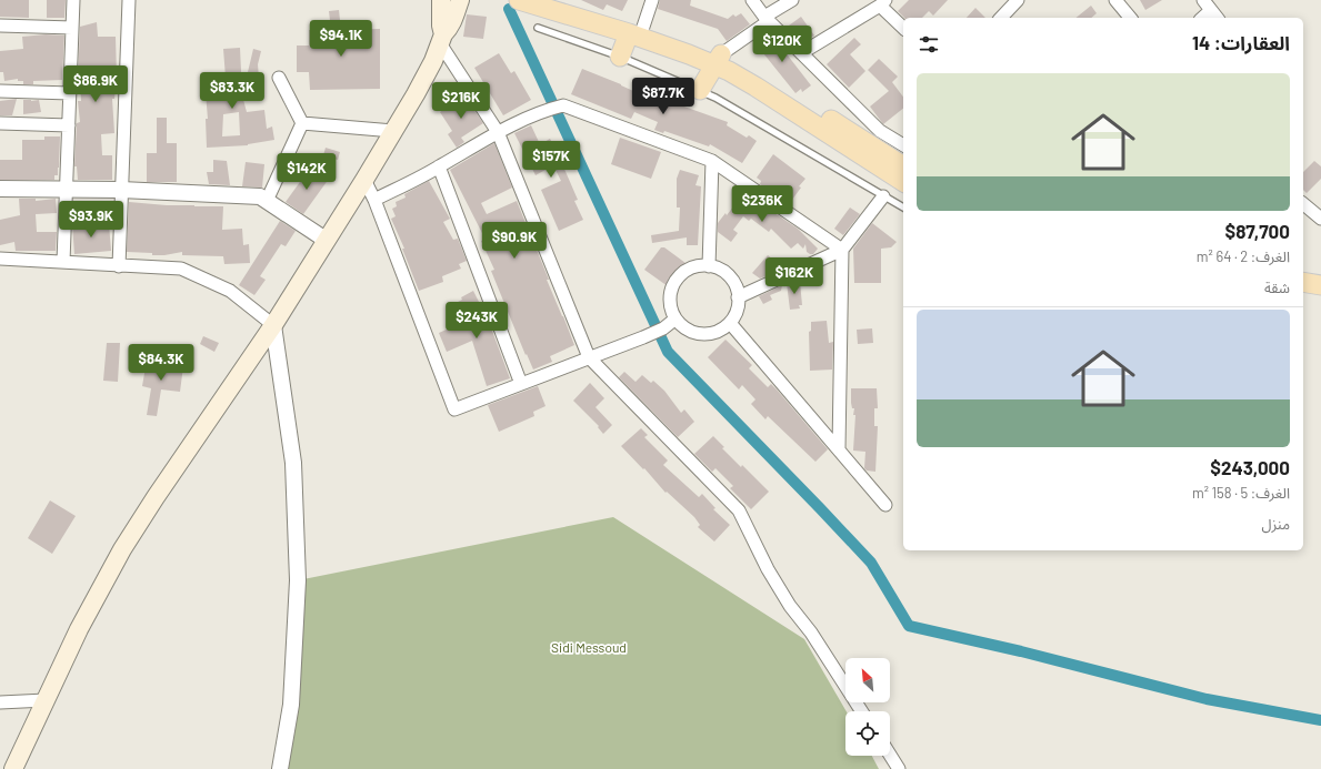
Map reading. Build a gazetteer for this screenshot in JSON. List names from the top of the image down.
{
  "parks": ["Sidi Messoud"],
  "north": "top left",
  "page": {
    "heading": "العقارات: 14",
    "price": [
      "$94.1K",
      "$120K",
      "$86.9K",
      "$83.3K",
      "$87.7K",
      "$216K",
      "$157K",
      "$142K",
      "$236K",
      "$93.9K",
      "$90.9K",
      "$162K",
      "$243K",
      "$84.3K"
    ],
    "list": [
      {
        "name": "$87,700",
        "note": "الغرف: 2 · 64 m² · شقة"
      },
      {
        "name": "$243,000",
        "note": "الغرف: 5 · 158 m² · منزل"
      }
    ]
  }
}
